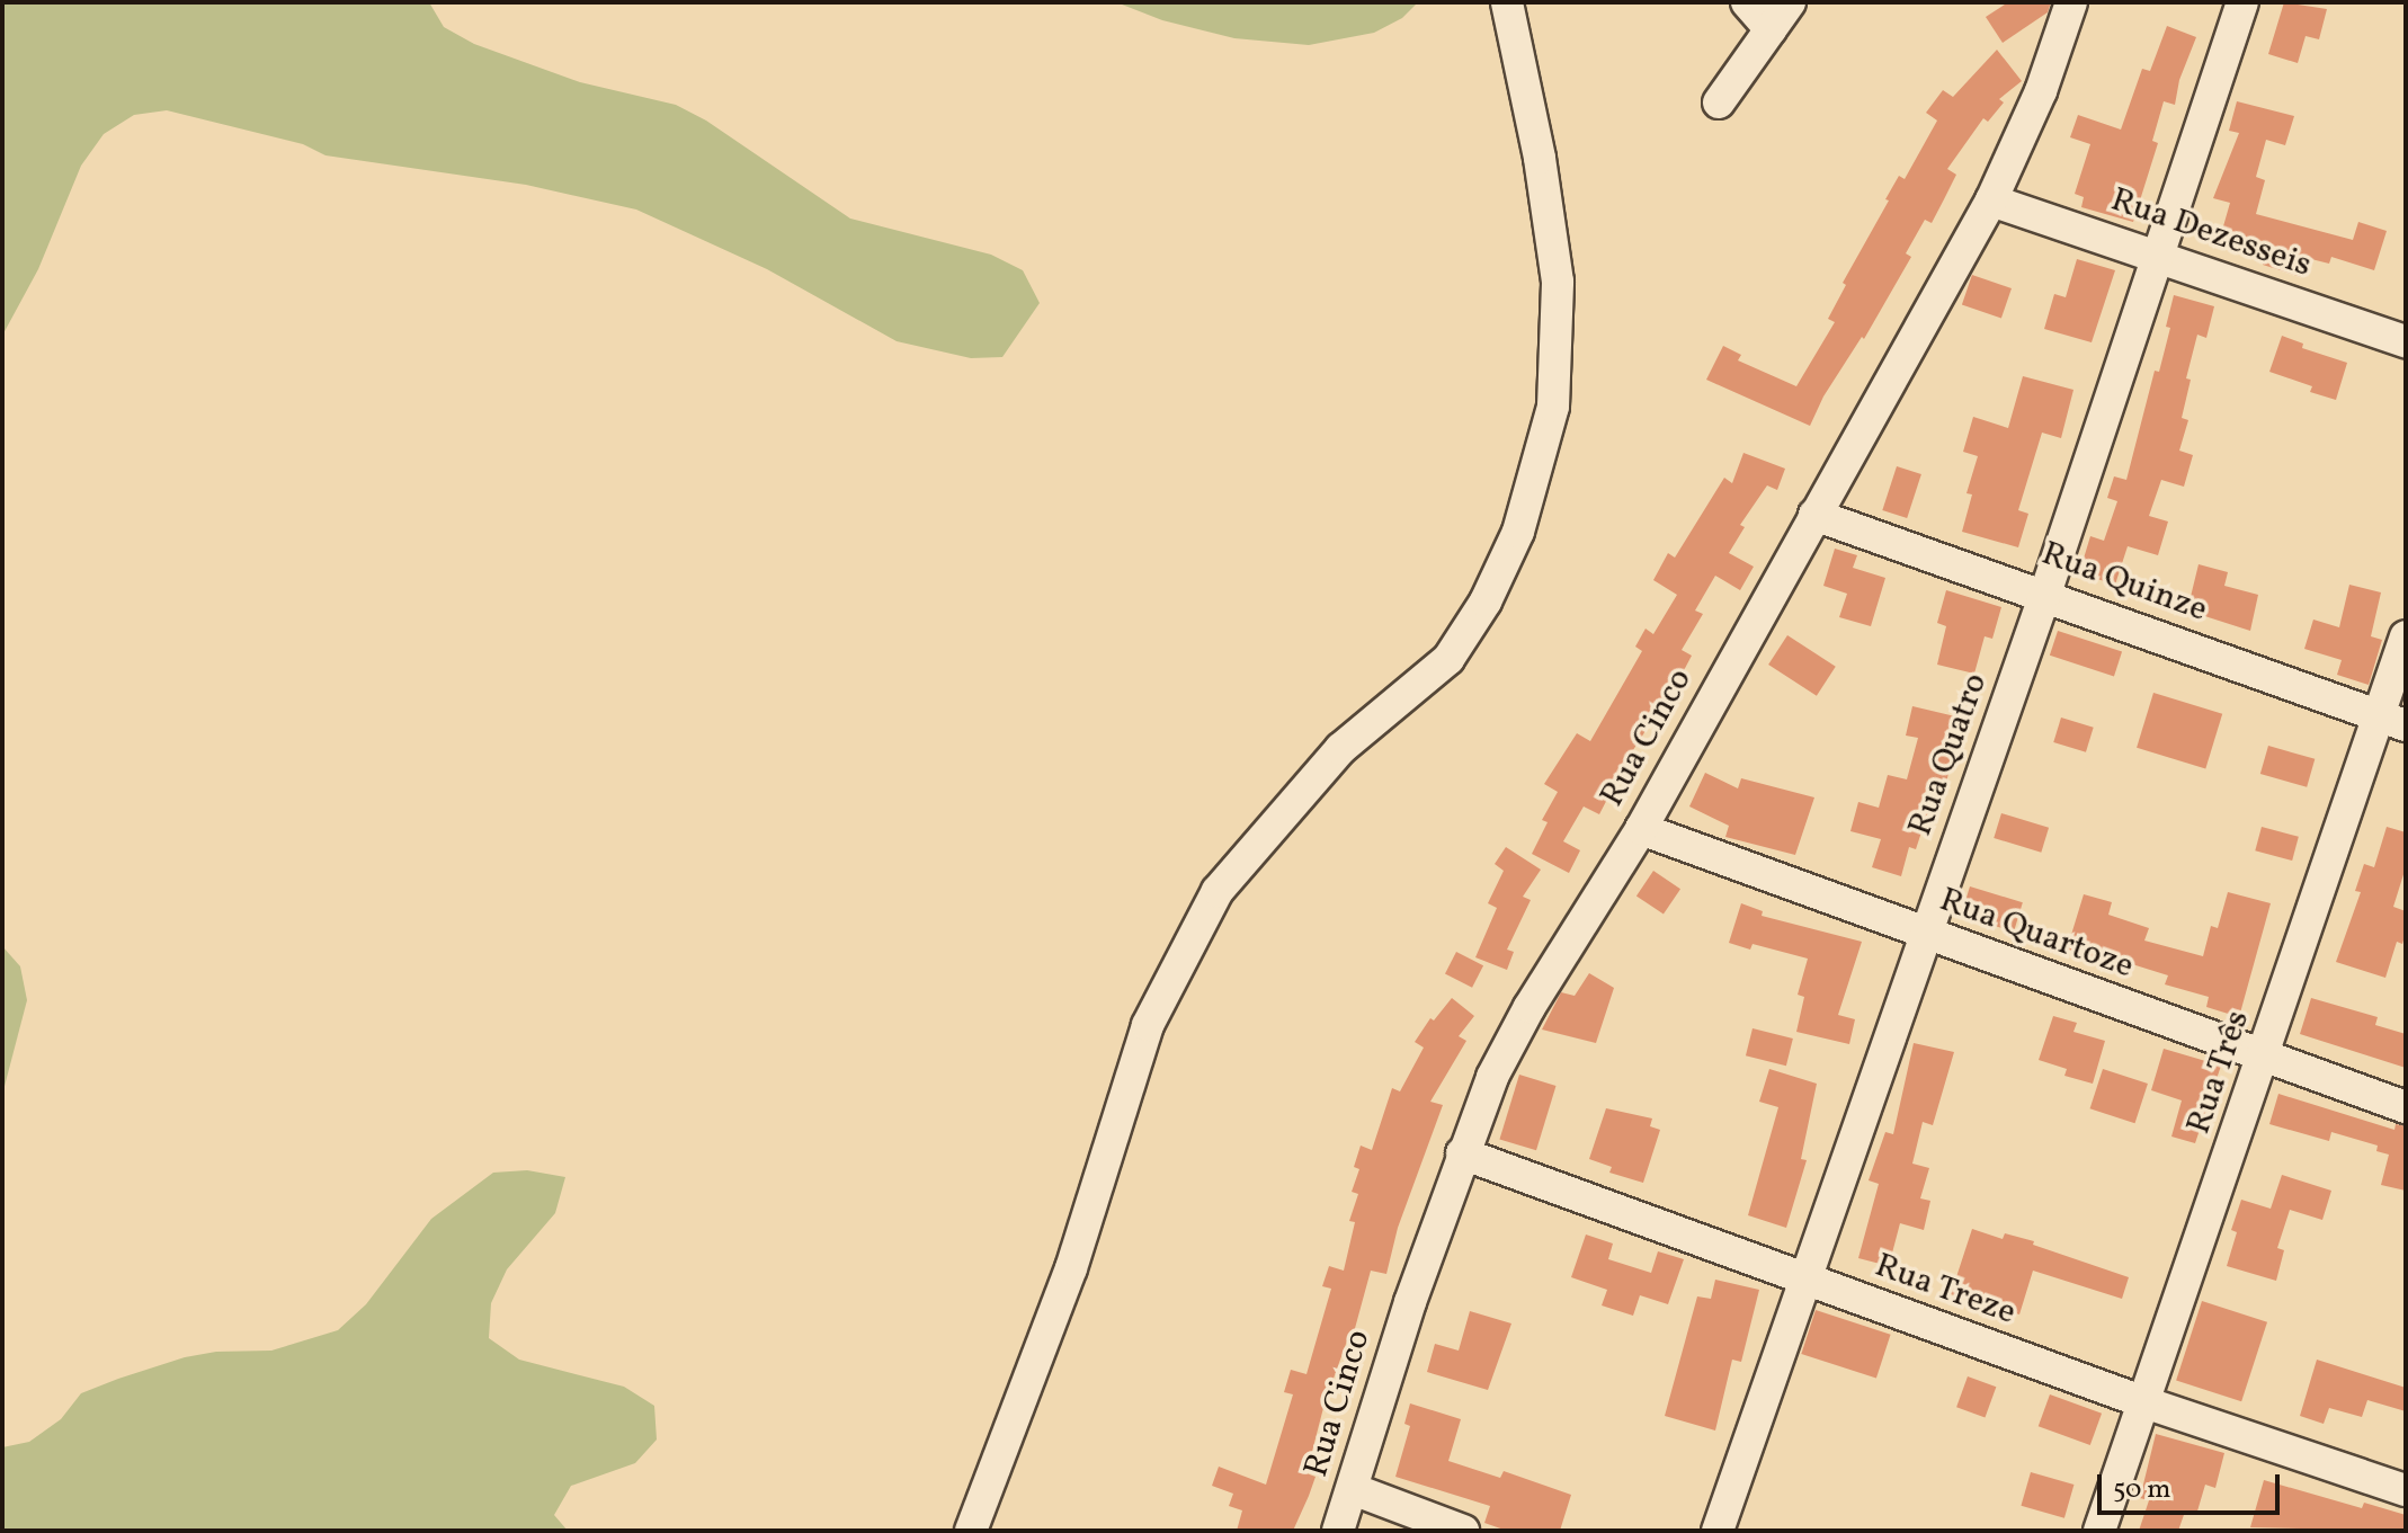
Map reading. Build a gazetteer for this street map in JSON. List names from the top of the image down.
{
  "streets": {
    "street": [
      "Rua Dezesseis",
      "Rua Quinze",
      "Rua Cinco",
      "Rua Quatro",
      "Rua Quartoze",
      "Rua Três",
      "Rua Treze"
    ]
  },
  "crossings": [
    ["Rua Dezesseis", "Rua Cinco"],
    ["Rua Dezesseis", "Rua Quatro"],
    ["Rua Quinze", "Rua Cinco"],
    ["Rua Quinze", "Rua Quatro"],
    ["Rua Quinze", "Rua Três"],
    ["Rua Cinco", "Rua Quartoze"],
    ["Rua Cinco", "Rua Treze"],
    ["Rua Quatro", "Rua Quartoze"],
    ["Rua Quatro", "Rua Treze"],
    ["Rua Quartoze", "Rua Três"],
    ["Rua Três", "Rua Treze"]
  ],
  "scale_bar": "50 m"
}
